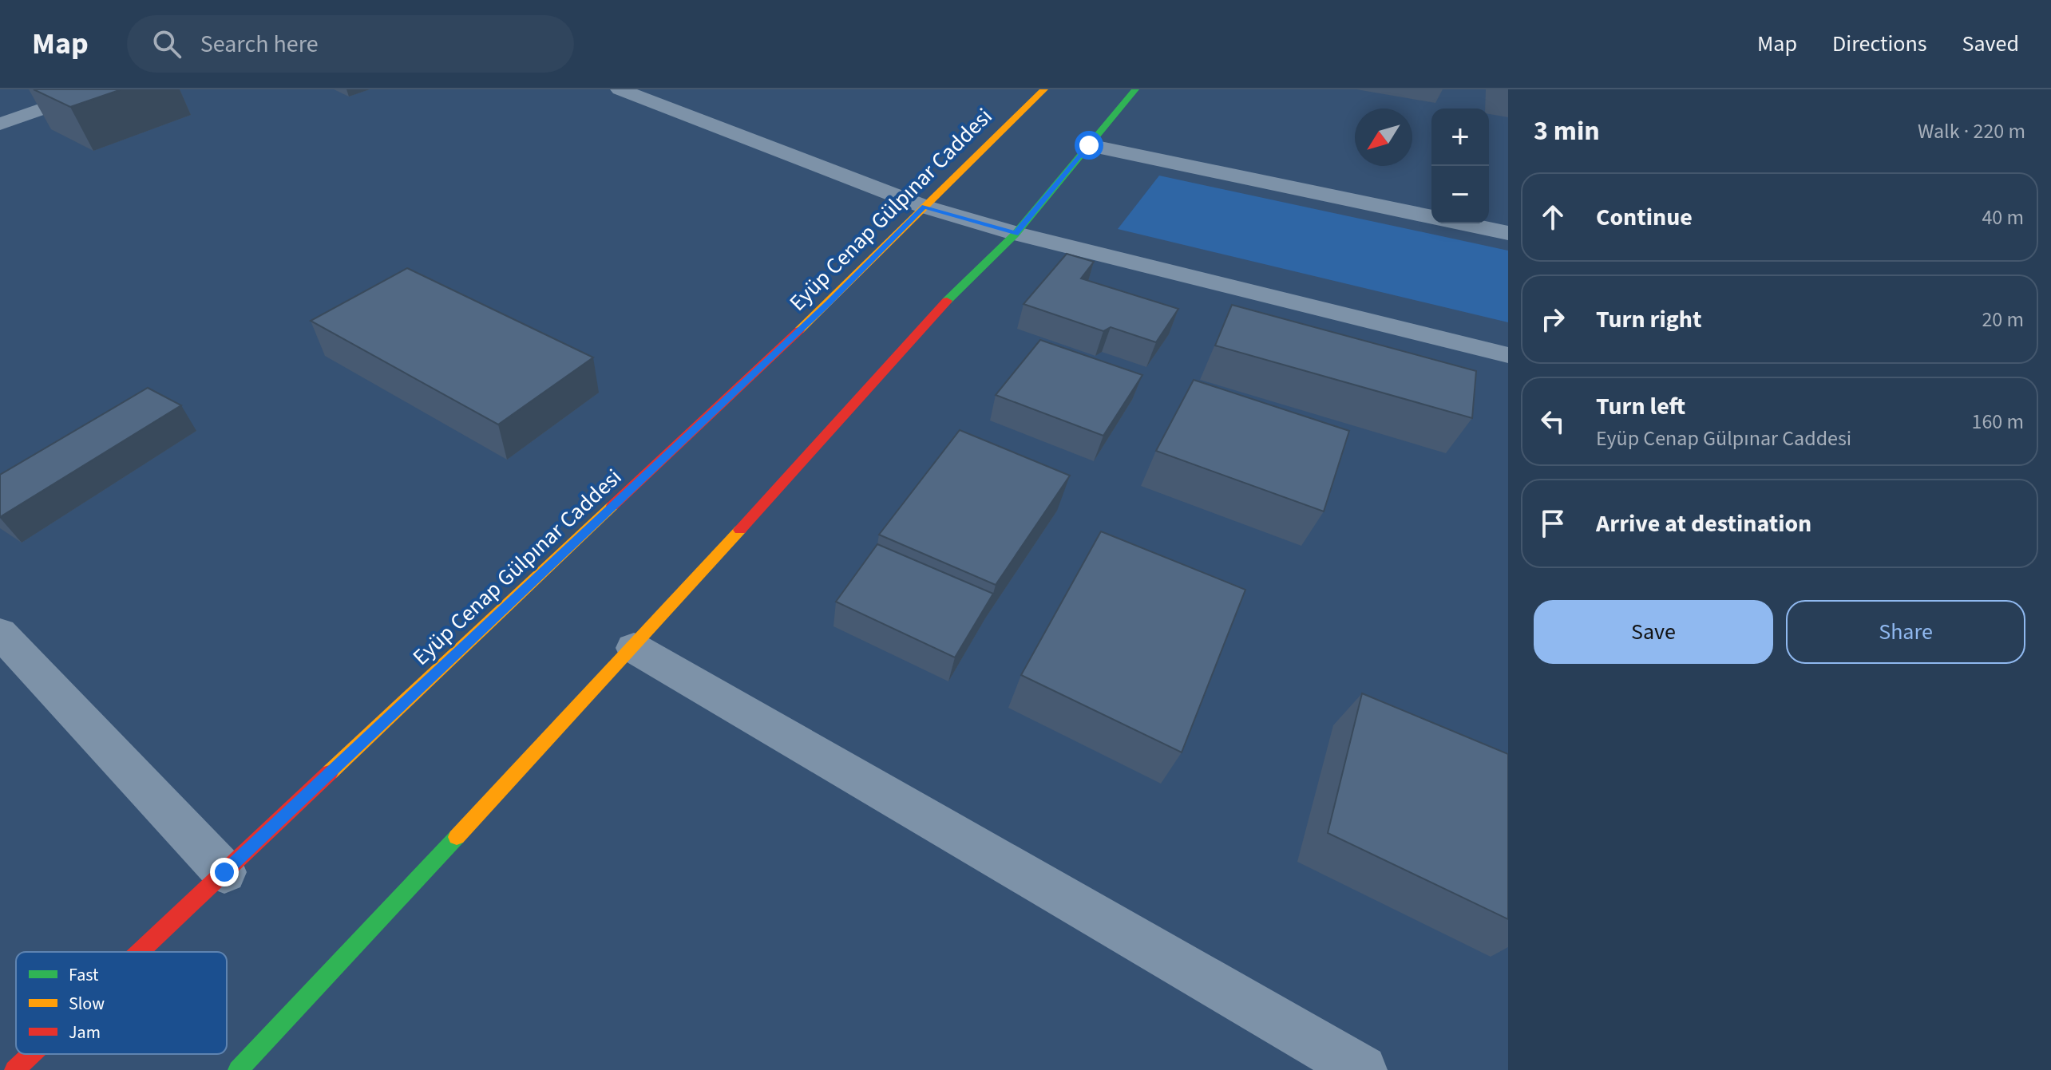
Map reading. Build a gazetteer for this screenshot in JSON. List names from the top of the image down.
{
  "streets": {
    "main road": ["Eyüp Cenap Gülpınar Caddesi"]
  },
  "legend": ["Fast", "Slow", "Jam"],
  "north": "bottom left",
  "page": {
    "header": "Map",
    "search": "Search here",
    "nav": ["Map", "Directions", "Saved"],
    "heading": ["3 min", "Walk · 220 m"],
    "map_buttons": ["+", "−"],
    "list": [
      ["Continue", "40 m"],
      ["Turn right", "20 m"],
      ["Turn left", "Eyüp Cenap Gülpınar Caddesi", "160 m"],
      "Arrive at destination"
    ],
    "buttons": ["Save", "Share"]
  }
}
